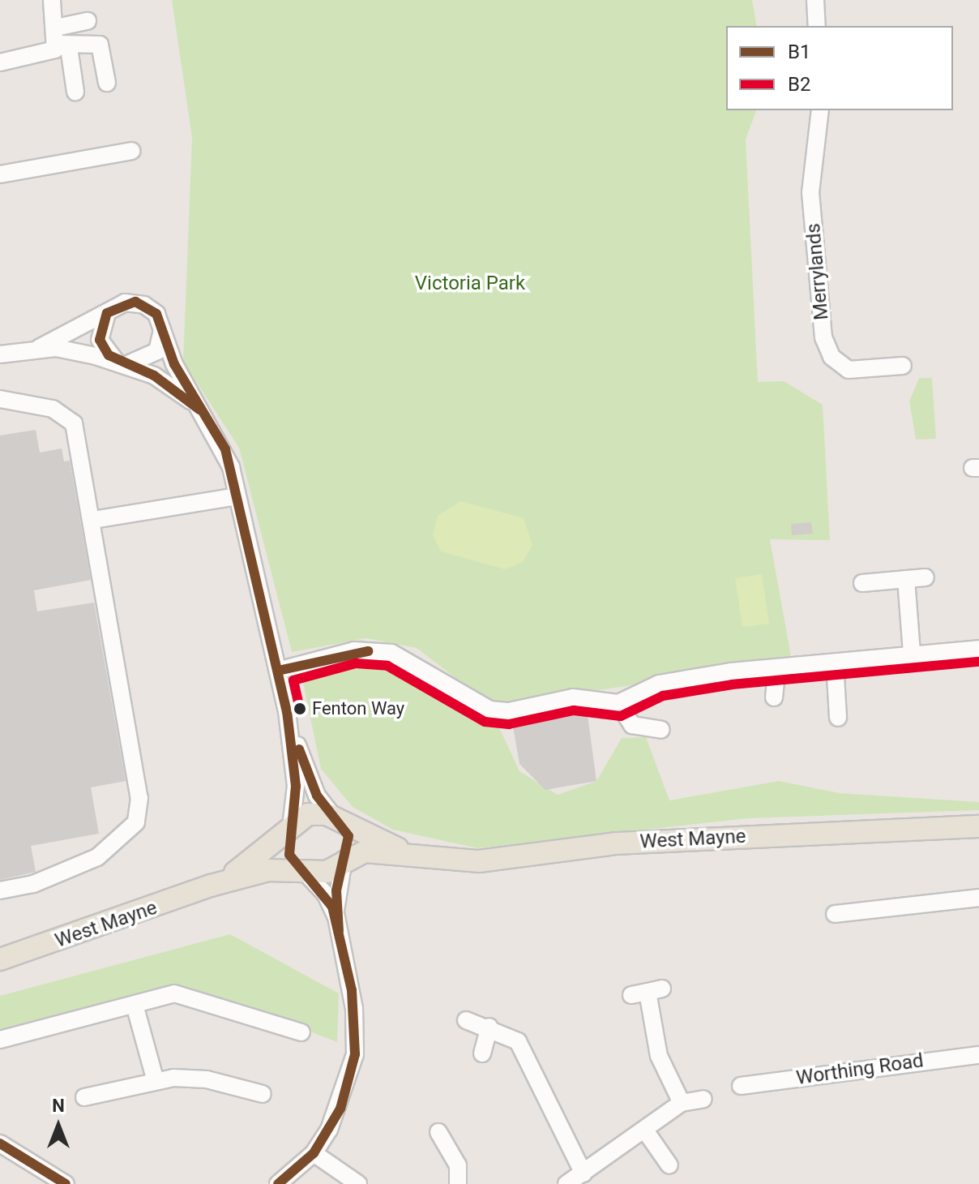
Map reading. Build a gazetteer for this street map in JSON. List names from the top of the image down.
{
  "streets": {
    "main road": ["West Mayne"],
    "street": ["Merrylands", "Worthing Road"]
  },
  "parks": ["Victoria Park"],
  "places": ["Fenton Way"],
  "lines": ["transit line B1", "transit line B2"],
  "legend": ["B1", "B2"],
  "north": "top"
}
